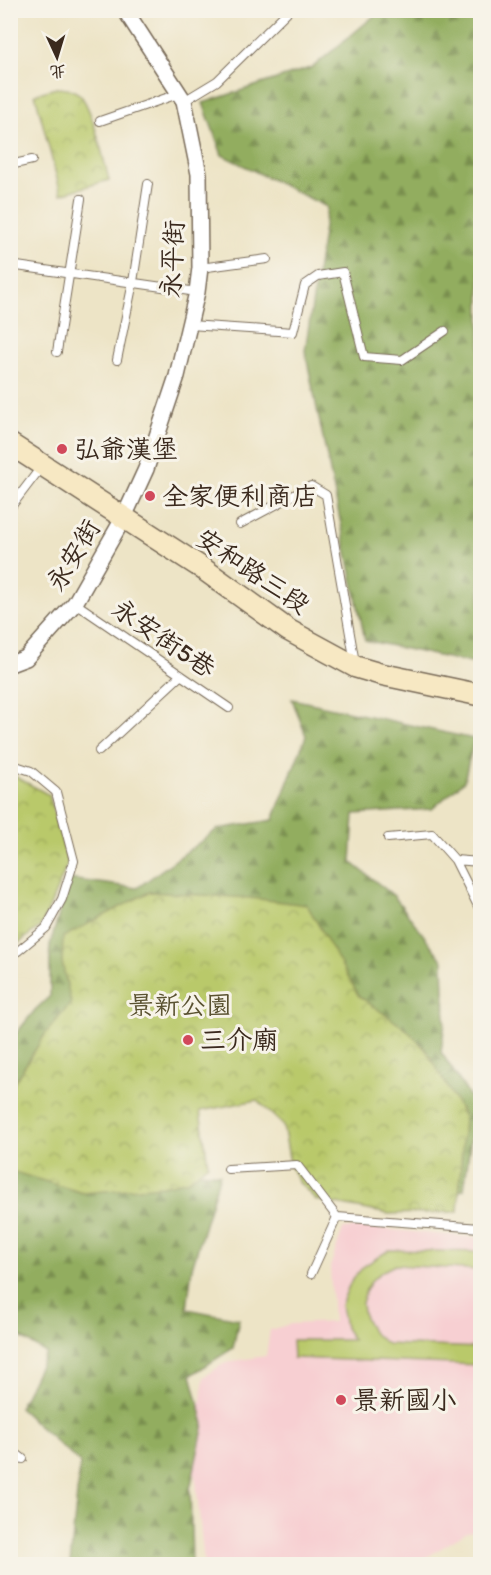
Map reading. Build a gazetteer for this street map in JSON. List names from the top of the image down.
{
  "streets": {
    "main road": ["安和路三段"],
    "street": ["永平街", "永安街"],
    "lane": ["永安街5巷"]
  },
  "crossings": [
    ["永平街", "永安街"],
    ["永平街", "安和路三段"],
    ["永安街", "安和路三段"],
    ["永安街", "永安街5巷"]
  ],
  "parks": ["景新公園"],
  "places": [
    "弘爺漢堡",
    "全家便利商店",
    "三介廟",
    "景新國小"
  ],
  "north": "bottom"
}
